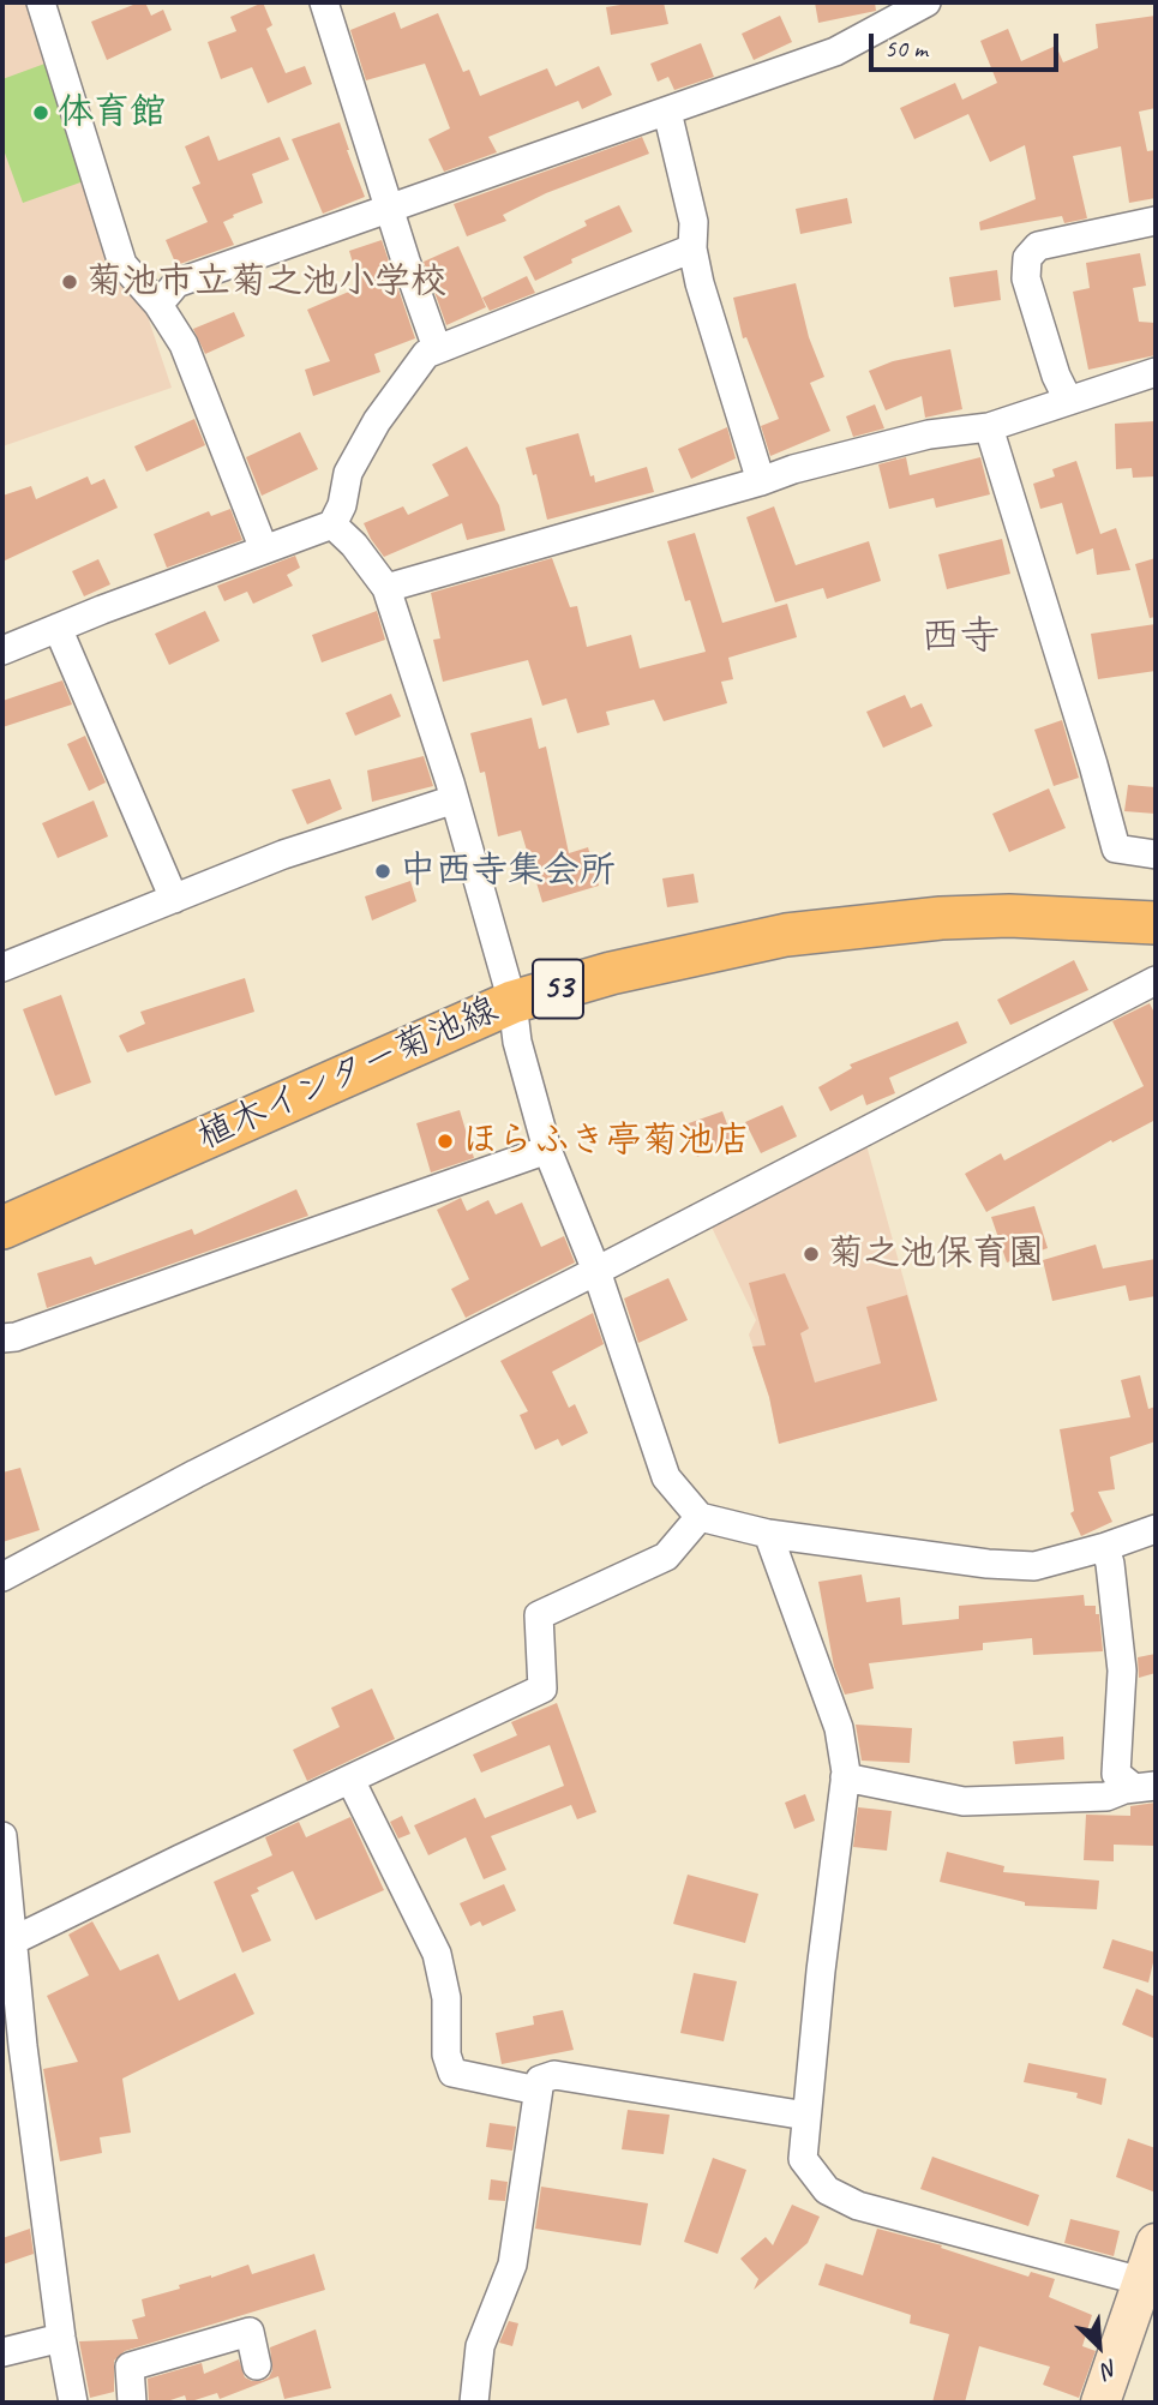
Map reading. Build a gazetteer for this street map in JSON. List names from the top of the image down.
{
  "streets": {
    "main road": ["53", "植木インター菊池線"]
  },
  "districts": ["西寺"],
  "places": [
    "体育館",
    "菊池市立菊之池小学校",
    "中西寺集会所",
    "ほらふき亭菊池店",
    "菊之池保育園"
  ],
  "scale_bar": "50 m",
  "north": "bottom right"
}
